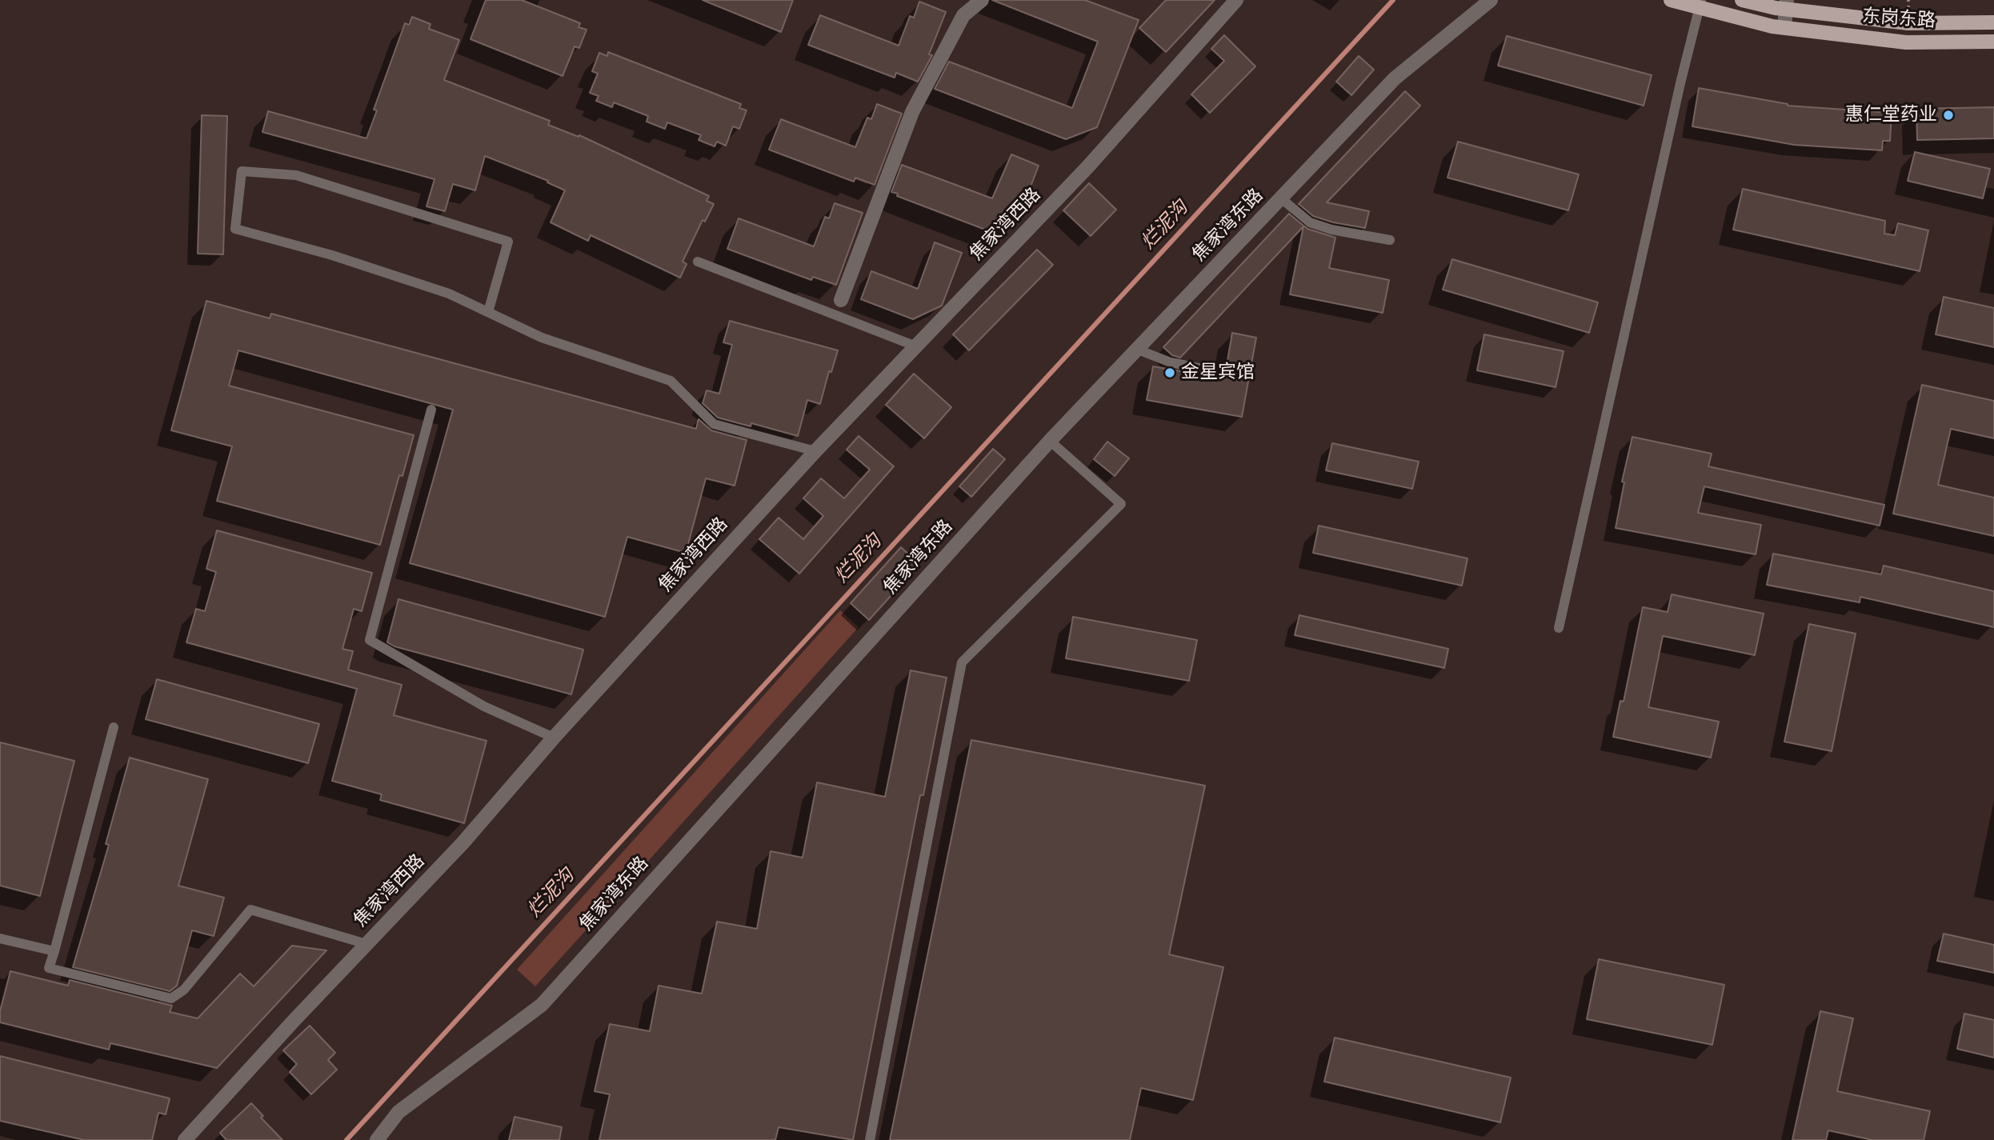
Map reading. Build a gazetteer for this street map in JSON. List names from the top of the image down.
{
  "streets": {
    "main road": ["东岗东路"],
    "street": ["焦家湾西路", "焦家湾东路"]
  },
  "water": ["烂泥沟"],
  "places": ["惠仁堂药业", "金星宾馆"]
}
